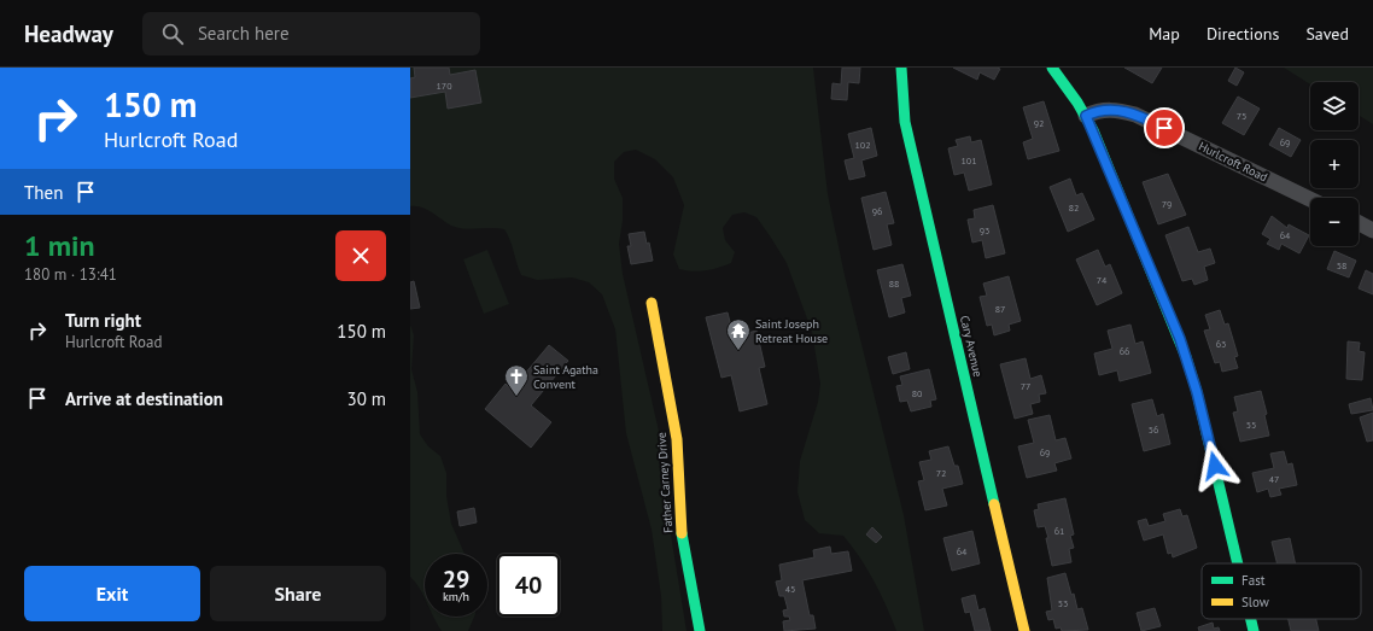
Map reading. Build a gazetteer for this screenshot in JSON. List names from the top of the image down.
{
  "streets": {
    "street": ["Hurlcroft Road", "Cary Avenue", "Father Carney Drive"]
  },
  "places": {
    "temple": ["Saint Joseph Retreat House"],
    "church": ["Saint Agatha Convent"]
  },
  "house_numbers": [
    "170",
    "75",
    "92",
    "69",
    "102",
    "101",
    "79",
    "82",
    "96",
    "93",
    "64",
    "58",
    "74",
    "88",
    "87",
    "63",
    "66",
    "77",
    "80",
    "55",
    "56",
    "69",
    "72",
    "47",
    "61",
    "64",
    "45",
    "53"
  ],
  "legend": ["Fast", "Slow"],
  "page": {
    "header": "Headway",
    "search": "Search here",
    "nav": ["Map", "Directions", "Saved"],
    "turn": ["150 m", "Hurlcroft Road"],
    "map_buttons": ["+", "−"],
    "then": "Then",
    "heading": ["1 min", "180 m · 13:41"],
    "list": [
      {
        "name": "Turn right",
        "note": "Hurlcroft Road",
        "value": "150 m"
      },
      {
        "name": "Arrive at destination",
        "value": "30 m"
      }
    ],
    "speed": "29 km/h",
    "limit": "40",
    "buttons": ["Exit", "Share"]
  }
}
